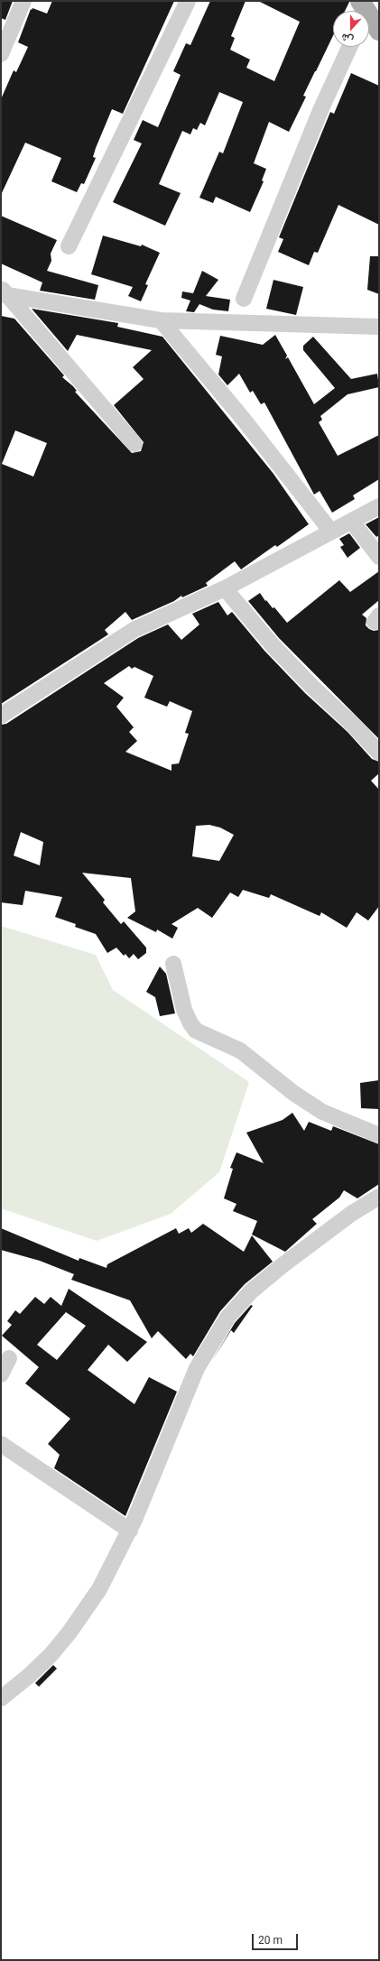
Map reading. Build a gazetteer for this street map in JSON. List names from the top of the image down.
{
  "scale_bar": "20 m",
  "north": "bottom"
}
